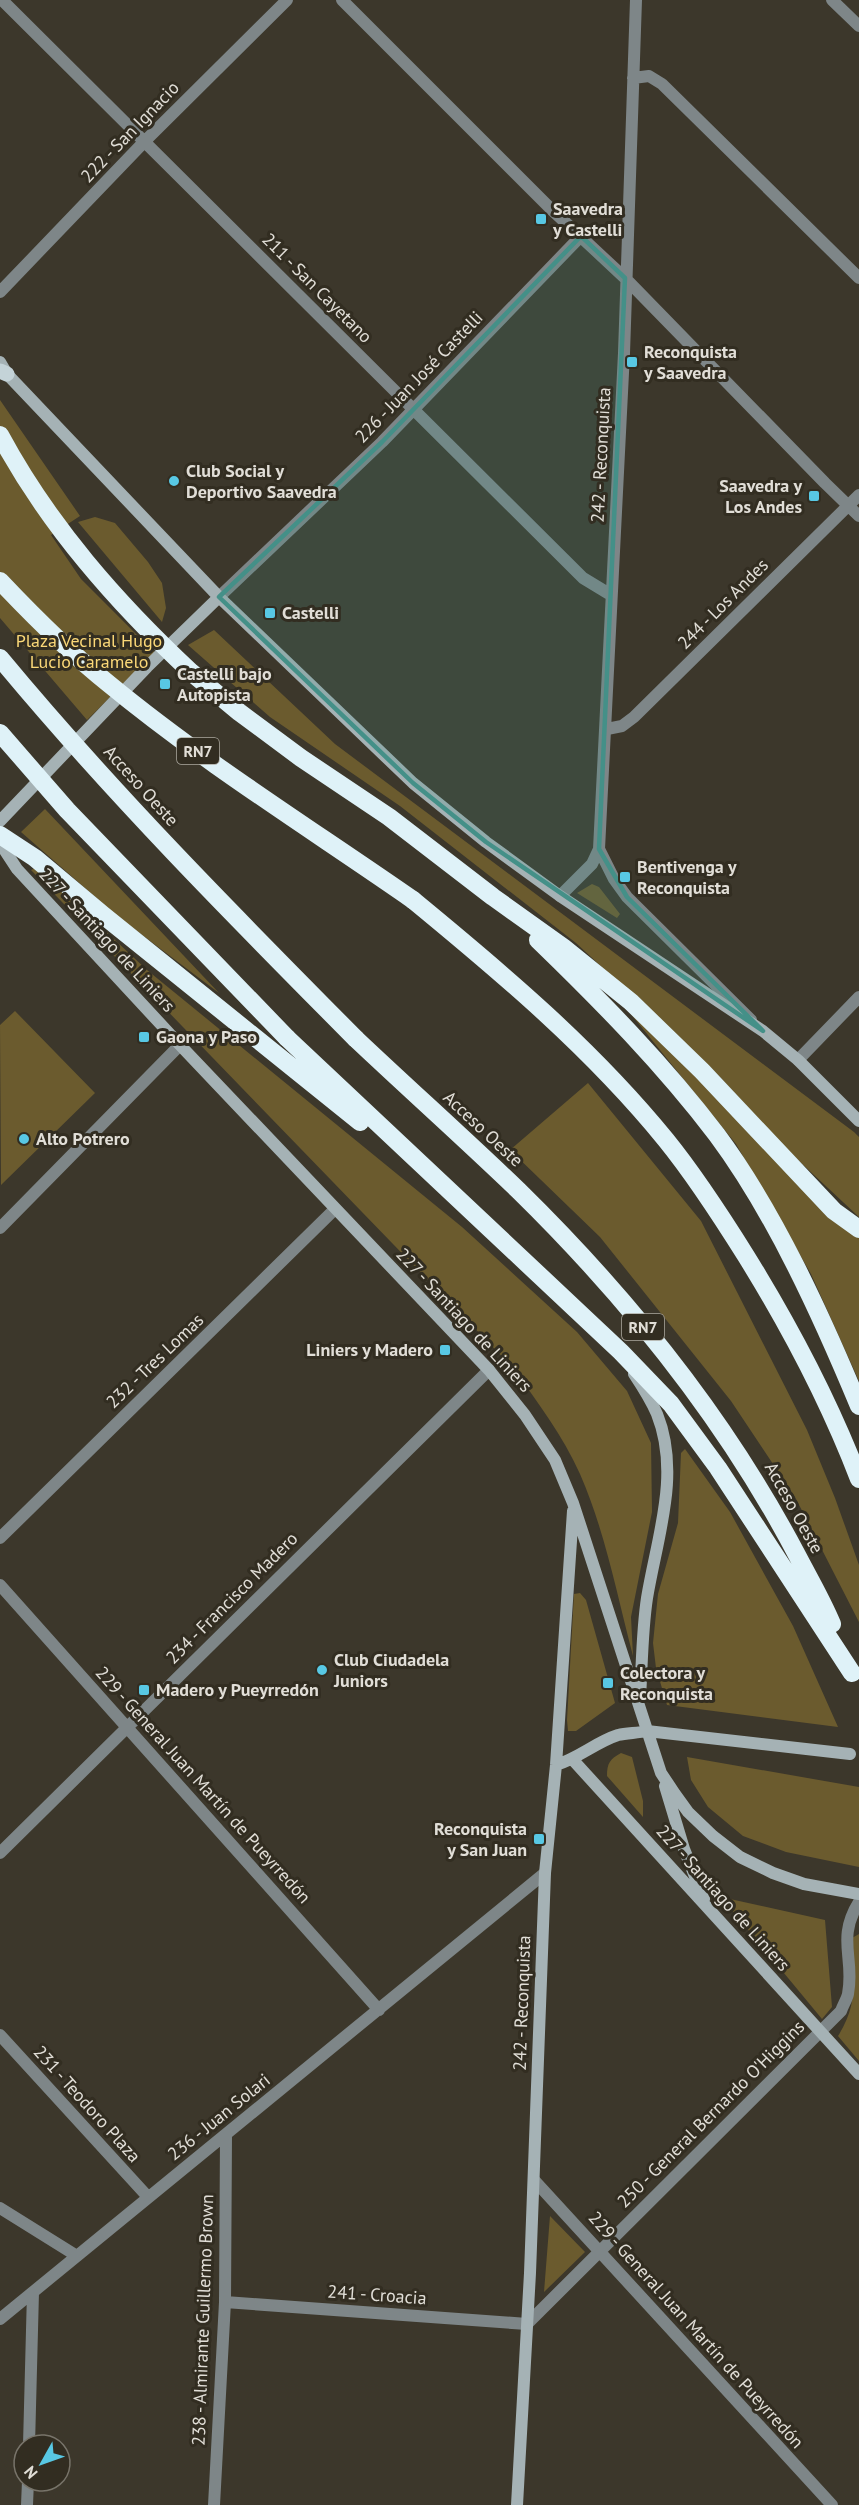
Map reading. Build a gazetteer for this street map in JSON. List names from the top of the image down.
{
  "streets": {
    "highway": ["RN7", "Acceso Oeste"],
    "main road": ["226 - Juan José Castelli", "242 - Reconquista", "227 - Santiago de Liniers"],
    "street": [
      "222 - San Ignacio",
      "211 - San Cayetano",
      "244 - Los Andes",
      "232 - Tres Lomas",
      "234 - Francisco Madero",
      "229 - General Juan Martín de Pueyrredón",
      "231 - Teodoro Plaza",
      "250 - General Bernardo O'Higgins",
      "236 - Juan Solari",
      "241 - Croacia",
      "238 - Almirante Guillermo Brown"
    ]
  },
  "crossings": [
    ["222 - San Ignacio", "211 - San Cayetano"],
    ["211 - San Cayetano", "226 - Juan José Castelli"],
    ["211 - San Cayetano", "242 - Reconquista"],
    ["242 - Reconquista", "244 - Los Andes"],
    ["242 - Reconquista", "227 - Santiago de Liniers"],
    ["242 - Reconquista", "229 - General Juan Martín de Pueyrredón"],
    ["242 - Reconquista", "250 - General Bernardo O'Higgins"],
    ["242 - Reconquista", "236 - Juan Solari"],
    ["242 - Reconquista", "241 - Croacia"],
    ["227 - Santiago de Liniers", "232 - Tres Lomas"],
    ["227 - Santiago de Liniers", "234 - Francisco Madero"],
    ["227 - Santiago de Liniers", "250 - General Bernardo O'Higgins"],
    ["234 - Francisco Madero", "229 - General Juan Martín de Pueyrredón"],
    ["229 - General Juan Martín de Pueyrredón", "250 - General Bernardo O'Higgins"],
    ["229 - General Juan Martín de Pueyrredón", "236 - Juan Solari"],
    ["231 - Teodoro Plaza", "236 - Juan Solari"],
    ["250 - General Bernardo O'Higgins", "241 - Croacia"],
    ["236 - Juan Solari", "238 - Almirante Guillermo Brown"],
    ["241 - Croacia", "238 - Almirante Guillermo Brown"]
  ],
  "parks": ["Plaza Vecinal Hugo Lucio Caramelo"],
  "places": {
    "transit": [
      "Saavedra y Castelli",
      "Reconquista y Saavedra",
      "Saavedra y Los Andes",
      "Castelli",
      "Castelli bajo Autopista",
      "Bentivenga y Reconquista",
      "Gaona y Paso",
      "Liniers y Madero",
      "Colectora y Reconquista",
      "Madero y Pueyrredón",
      "Reconquista y San Juan"
    ],
    "other": ["Club Social y Deportivo Saavedra", "Alto Potrero", "Club Ciudadela Juniors"]
  },
  "north": "bottom left"
}
